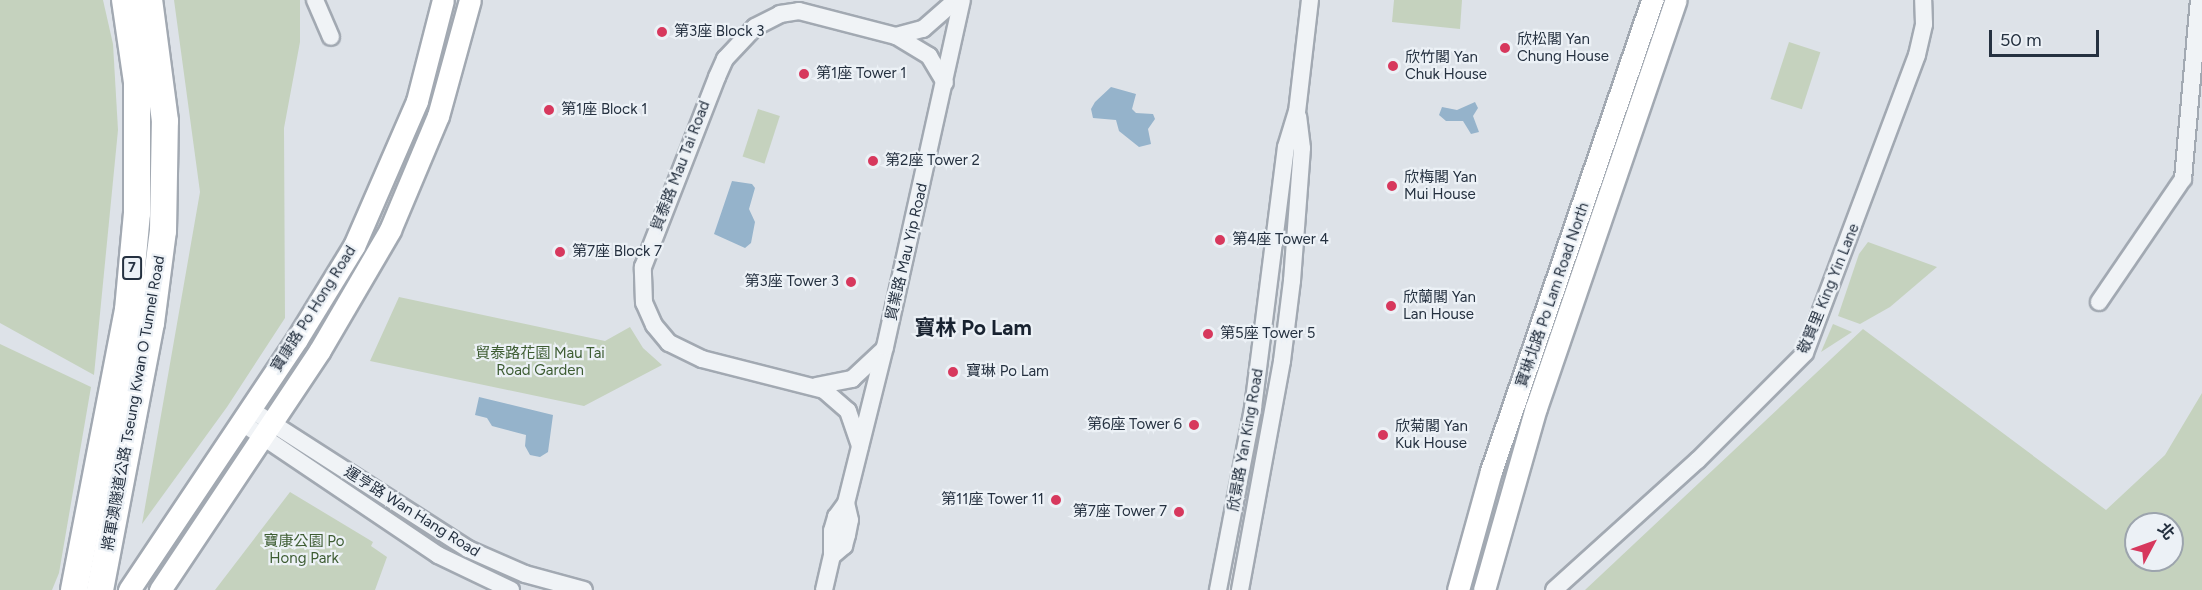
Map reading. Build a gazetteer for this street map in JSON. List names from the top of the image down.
{
  "streets": {
    "highway": ["7", "將軍澳隧道公路 Tseung Kwan O Tunnel Road"],
    "main road": ["寶琳北路 Po Lam Road North", "寶康路 Po Hong Road"],
    "street": [
      "貿泰路 Mau Tai Road",
      "貿業路 Mau Yip Road",
      "敬賢里 King Yin Lane",
      "欣景路 Yan King Road",
      "運亨路 Wan Hang Road"
    ]
  },
  "crossings": [
    ["貿泰路 Mau Tai Road", "貿業路 Mau Yip Road"],
    ["寶康路 Po Hong Road", "運亨路 Wan Hang Road"]
  ],
  "districts": ["寶林 Po Lam"],
  "parks": ["貿泰路花園 Mau Tai Road Garden", "寶康公園 Po Hong Park"],
  "places": [
    "第3座 Block 3",
    "欣松閣 Yan Chung House",
    "欣竹閣 Yan Chuk House",
    "第1座 Tower 1",
    "第1座 Block 1",
    "第2座 Tower 2",
    "欣梅閣 Yan Mui House",
    "第4座 Tower 4",
    "第7座 Block 7",
    "第3座 Tower 3",
    "欣蘭閣 Yan Lan House",
    "第5座 Tower 5",
    "寶琳 Po Lam",
    "第6座 Tower 6",
    "欣菊閣 Yan Kuk House",
    "第11座 Tower 11",
    "第7座 Tower 7"
  ],
  "scale_bar": "50 m",
  "north": "top right"
}
